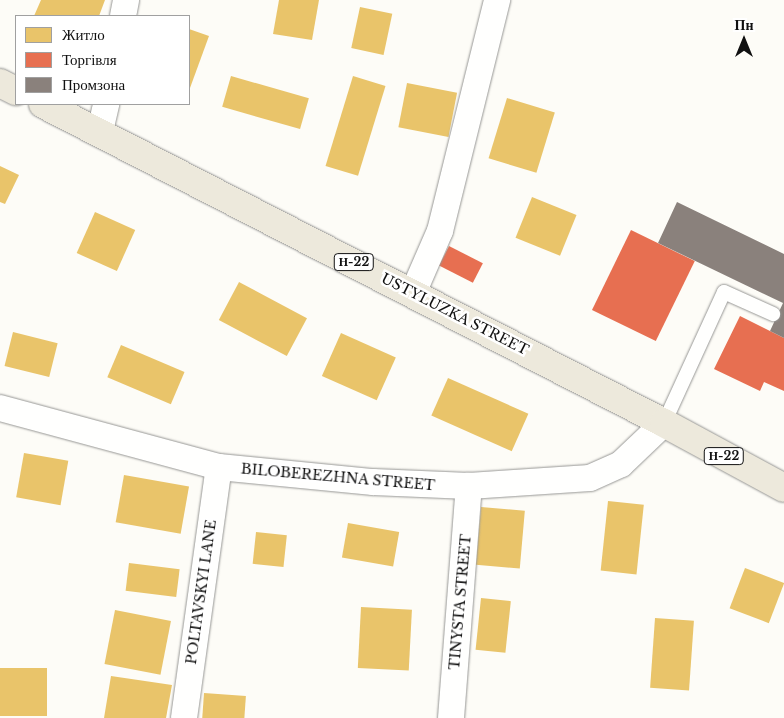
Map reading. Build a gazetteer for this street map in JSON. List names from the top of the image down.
{
  "streets": {
    "main road": ["Н-22", "USTYLUZKA STREET"],
    "street": ["BILOBEREZHNA STREET", "POLTAVSKYI LANE", "TINYSTA STREET"]
  },
  "crossings": [
    ["USTYLUZKA STREET", "BILOBEREZHNA STREET"],
    ["BILOBEREZHNA STREET", "POLTAVSKYI LANE"],
    ["BILOBEREZHNA STREET", "TINYSTA STREET"]
  ],
  "legend": ["Житло", "Торгівля", "Промзона"],
  "north": "top"
}
